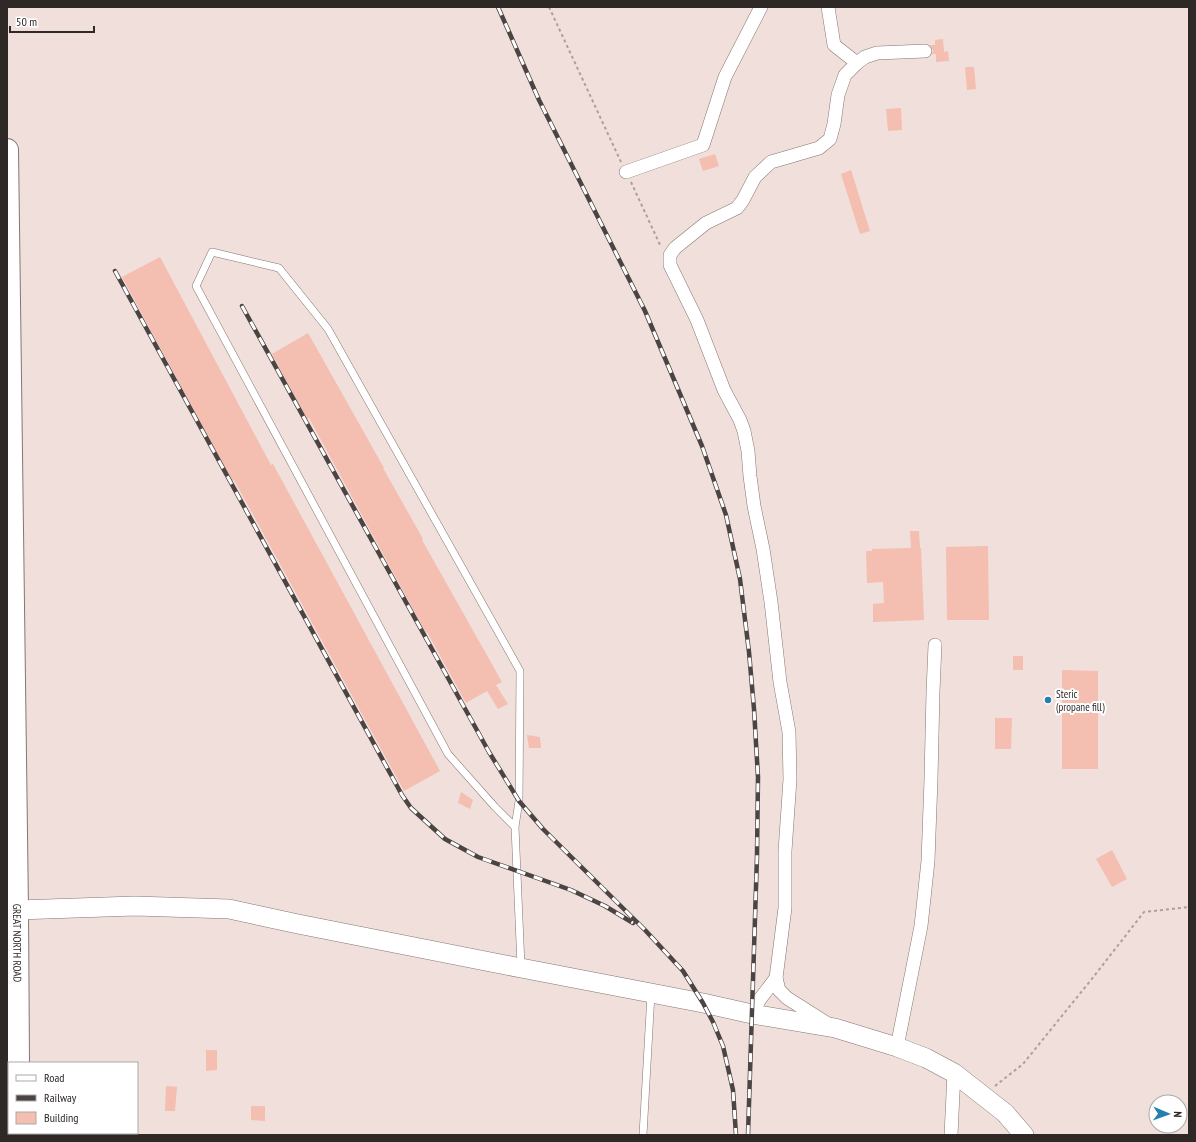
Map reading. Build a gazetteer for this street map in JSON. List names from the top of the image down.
{
  "streets": {
    "highway": ["GREAT NORTH ROAD"]
  },
  "places": ["Steric (propane fill)"],
  "legend": ["Road", "Railway", "Building"],
  "scale_bar": "50 m",
  "north": "right"
}
